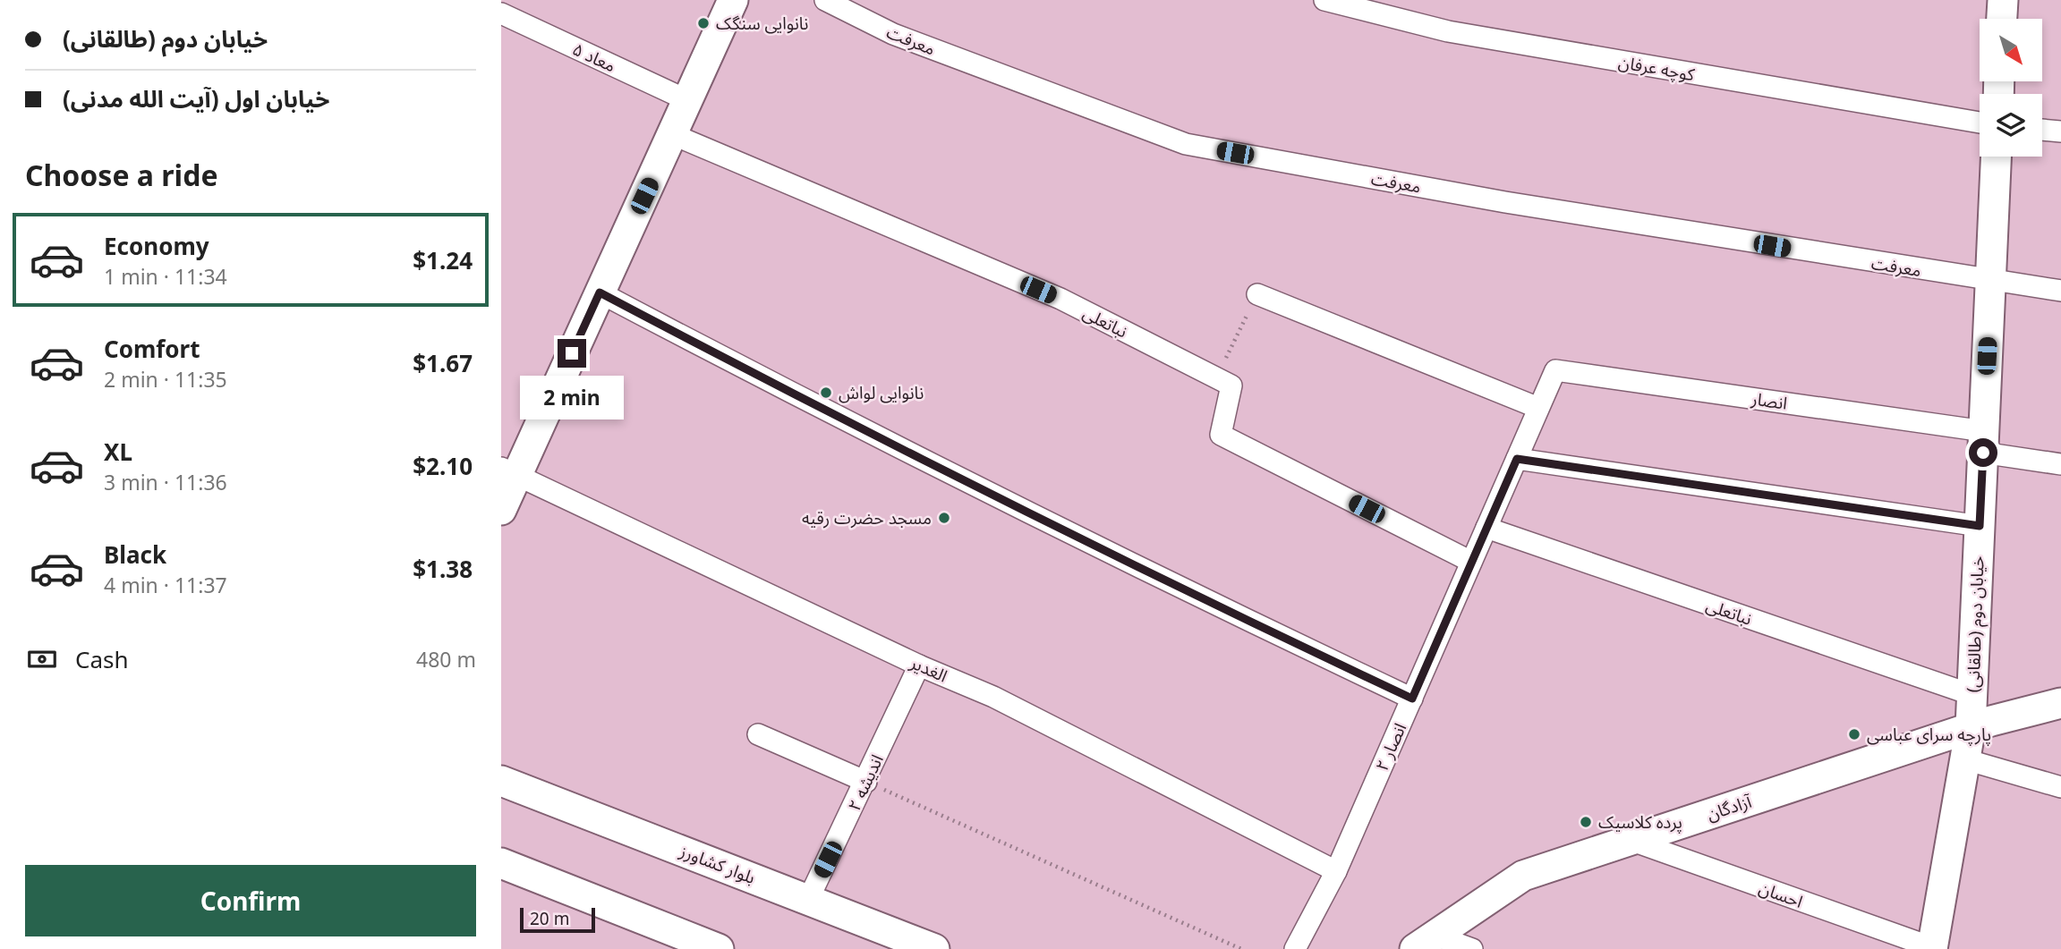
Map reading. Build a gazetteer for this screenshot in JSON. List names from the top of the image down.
{
  "streets": {
    "street": [
      "معرفت",
      "معاد ۵",
      "کوچه عرفان",
      "نباتعلی",
      "انصار",
      "خیابان دوم (طالقانی)",
      "الغدیر",
      "انصار ۲",
      "اندیشه ۲",
      "آزادگان",
      "بلوار کشاورز",
      "احسان"
    ]
  },
  "crossings": [
    ["معرفت", "خیابان دوم (طالقانی)"],
    ["نباتعلی", "خیابان دوم (طالقانی)"],
    ["نباتعلی", "انصار ۲"],
    ["انصار", "خیابان دوم (طالقانی)"],
    ["انصار", "انصار ۲"],
    ["خیابان دوم (طالقانی)", "آزادگان"],
    ["خیابان دوم (طالقانی)", "احسان"],
    ["الغدیر", "انصار ۲"],
    ["الغدیر", "اندیشه ۲"],
    ["اندیشه ۲", "بلوار کشاورز"],
    ["آزادگان", "احسان"]
  ],
  "places": [
    "نانوایی سنگک",
    "نانوایی لواش",
    "مسجد حضرت رقیه",
    "پارچه سرای عباسی",
    "پرده کلاسیک"
  ],
  "scale_bar": "20 m",
  "north": "bottom right",
  "page": {
    "banner": ["خیابان دوم (طالقانی)", "خیابان اول (آیت الله مدنی)"],
    "heading": "Choose a ride",
    "list": [
      {
        "name": "Economy",
        "note": "1 min · 11:34",
        "value": "$1.24"
      },
      {
        "name": "Comfort",
        "note": "2 min · 11:35",
        "value": "$1.67"
      },
      {
        "name": "XL",
        "note": "3 min · 11:36",
        "value": "$2.10"
      },
      {
        "name": "Black",
        "note": "4 min · 11:37",
        "value": "$1.38"
      }
    ],
    "bubble": "2 min",
    "pay": ["Cash", "480 m"],
    "buttons": "Confirm",
    "scale": "20 m"
  }
}
